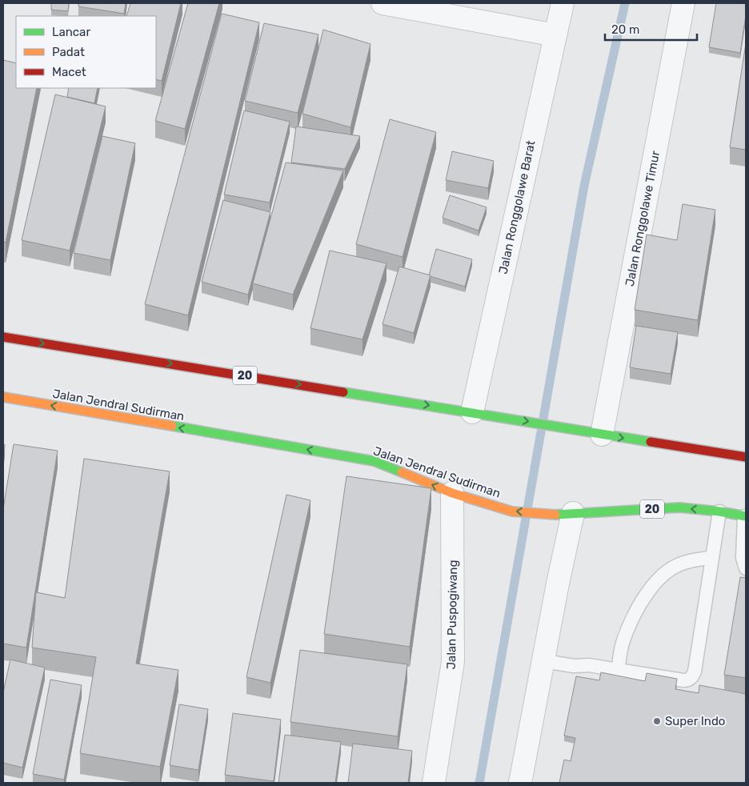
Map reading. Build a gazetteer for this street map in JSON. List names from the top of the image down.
{
  "streets": {
    "highway": ["20", "Jalan Jendral Sudirman"],
    "street": ["Jalan Ronggolawe Barat", "Jalan Ronggolawe Timur", "Jalan Puspogiwang"]
  },
  "crossings": [
    ["Jalan Ronggolawe Barat", "20"],
    ["Jalan Ronggolawe Timur", "20"],
    ["Jalan Jendral Sudirman", "Jalan Puspogiwang"]
  ],
  "places": ["Super Indo"],
  "legend": ["Lancar", "Padat", "Macet"],
  "scale_bar": "20 m"
}
